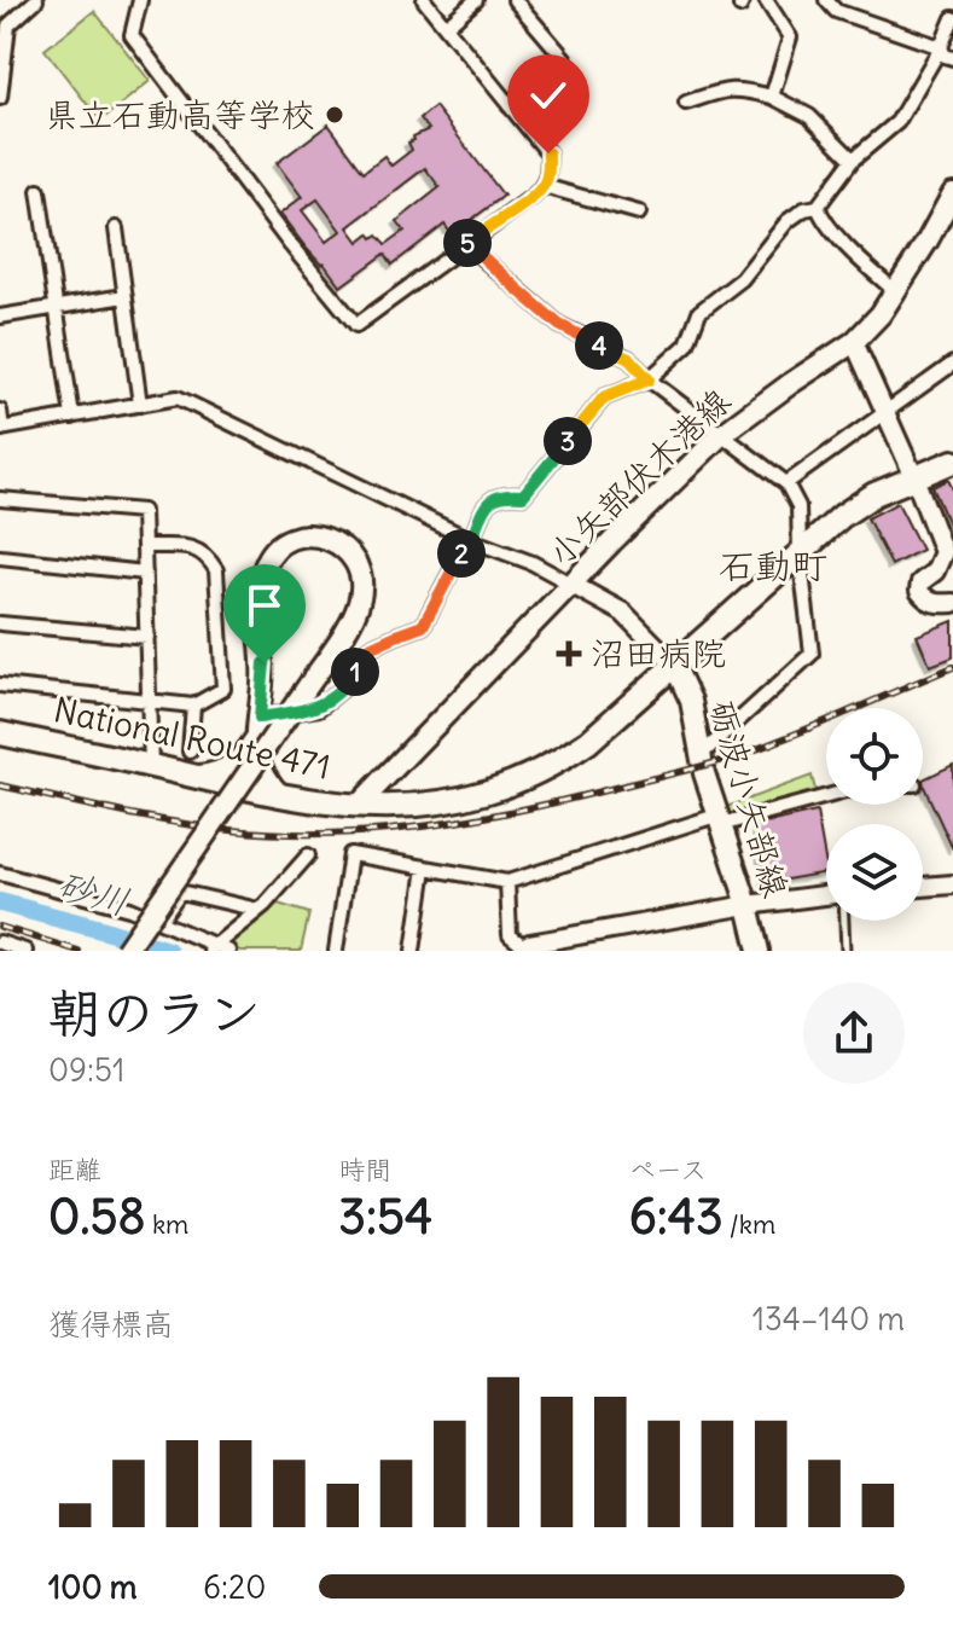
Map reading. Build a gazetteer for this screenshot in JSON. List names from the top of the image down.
{
  "streets": {
    "highway": ["National Route 471"],
    "main road": ["小矢部伏木港線", "砺波小矢部線"]
  },
  "crossings": [
    ["小矢部伏木港線", "National Route 471"],
    ["National Route 471", "砺波小矢部線"]
  ],
  "districts": ["石動町"],
  "water": ["砂川"],
  "places": {
    "other": ["県立石動高等学校"],
    "health": ["沼田病院"]
  },
  "page": {
    "pins": [
      "5",
      "4",
      "3",
      "2",
      "1"
    ],
    "heading": ["朝のラン", "09:51"],
    "stats": [
      ["距離", "0.58 km"],
      ["時間", "3:54"],
      ["ペース", "6:43 /km"]
    ],
    "chart": ["獲得標高", "134–140 m"],
    "list": [
      {
        "name": "100 m",
        "note": "6:20"
      }
    ]
  }
}
